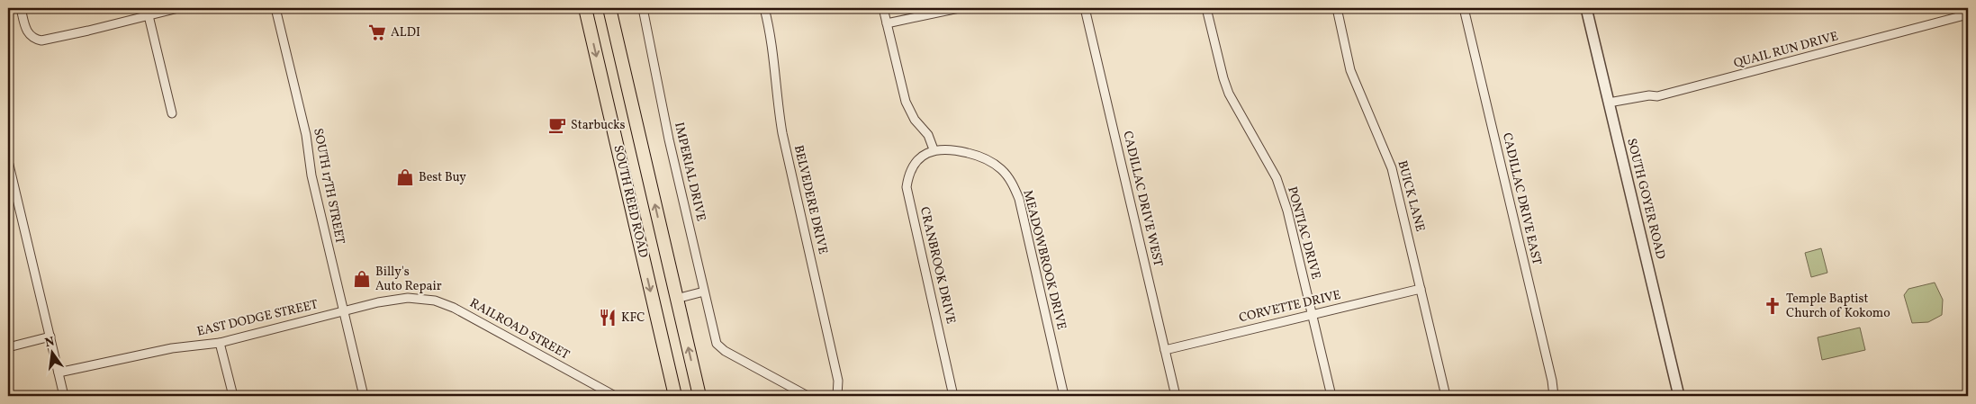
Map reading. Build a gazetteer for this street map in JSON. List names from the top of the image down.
{
  "streets": {
    "main road": ["SOUTH REED ROAD"],
    "street": [
      "QUAIL RUN DRIVE",
      "IMPERIAL DRIVE",
      "SOUTH 17TH STREET",
      "BUICK LANE",
      "CADILLAC DRIVE WEST",
      "CADILLAC DRIVE EAST",
      "SOUTH GOYER ROAD",
      "BELVEDERE DRIVE",
      "PONTIAC DRIVE",
      "MEADOWBROOK DRIVE",
      "CRANBROOK DRIVE",
      "CORVETTE DRIVE",
      "EAST DODGE STREET",
      "RAILROAD STREET"
    ]
  },
  "crossings": [
    ["QUAIL RUN DRIVE", "SOUTH GOYER ROAD"],
    ["SOUTH 17TH STREET", "EAST DODGE STREET"],
    ["BUICK LANE", "CORVETTE DRIVE"],
    ["CADILLAC DRIVE WEST", "CORVETTE DRIVE"],
    ["PONTIAC DRIVE", "CORVETTE DRIVE"],
    ["MEADOWBROOK DRIVE", "CRANBROOK DRIVE"],
    ["EAST DODGE STREET", "RAILROAD STREET"]
  ],
  "places": {
    "supermarket": ["ALDI"],
    "cafe": ["Starbucks"],
    "shop": ["Best Buy", "Billy's Auto Repair"],
    "church": ["Temple Baptist Church of Kokomo"],
    "restaurant": ["KFC"]
  },
  "north": "top"
}
